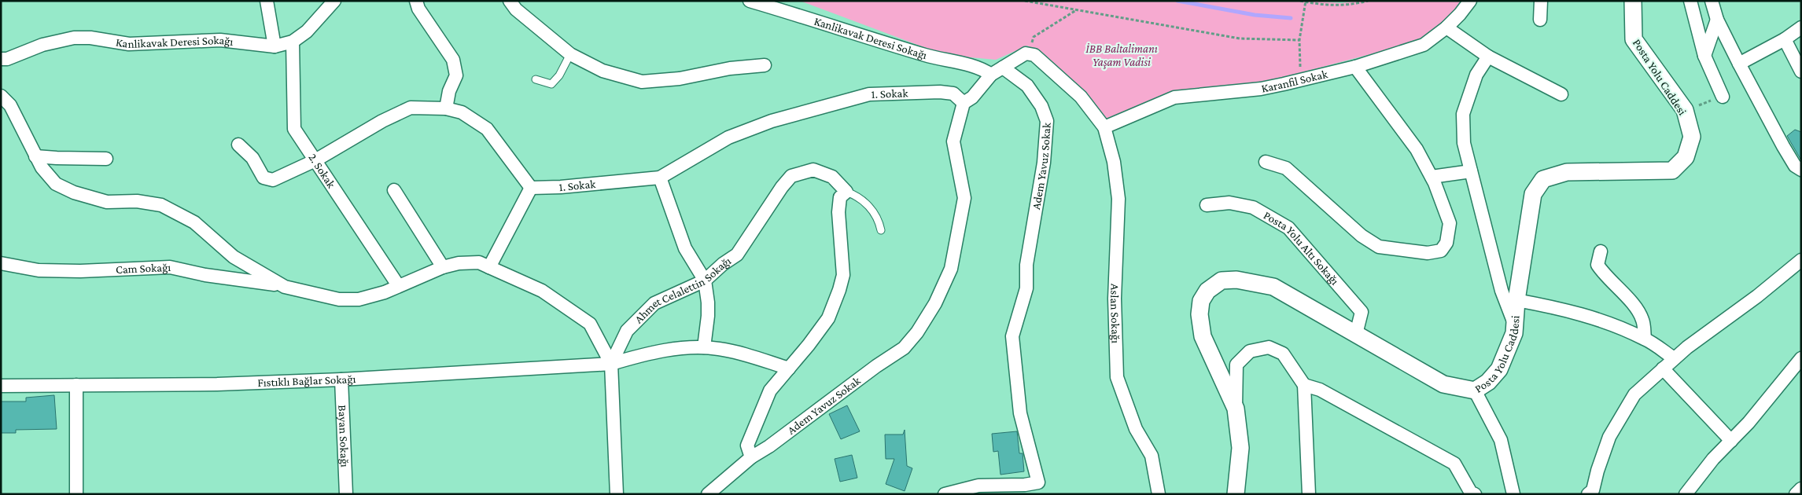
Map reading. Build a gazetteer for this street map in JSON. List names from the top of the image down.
{
  "streets": {
    "street": [
      "Kanlikavak Deresi Sokağı",
      "Posta Yolu Caddesi",
      "Karanfil Sokak",
      "1. Sokak",
      "Adem Yavuz Sokak",
      "2. Sokak",
      "Posta Yolu Altı Sokağı",
      "Cam Sokağı",
      "Ahmet Celalettin Sokağı",
      "Aslan Sokağı",
      "Fıstıklı Bağlar Sokağı",
      "Bayan Sokağı"
    ]
  },
  "crossings": [
    ["Kanlikavak Deresi Sokağı", "2. Sokak"],
    ["Posta Yolu Caddesi", "Posta Yolu Altı Sokağı"],
    ["Karanfil Sokak", "Aslan Sokağı"],
    ["1. Sokak", "Adem Yavuz Sokak"],
    ["Ahmet Celalettin Sokağı", "Fıstıklı Bağlar Sokağı"],
    ["Fıstıklı Bağlar Sokağı", "Bayan Sokağı"]
  ],
  "parks": ["İBB Baltalimanı Yaşam Vadisi"]
}
